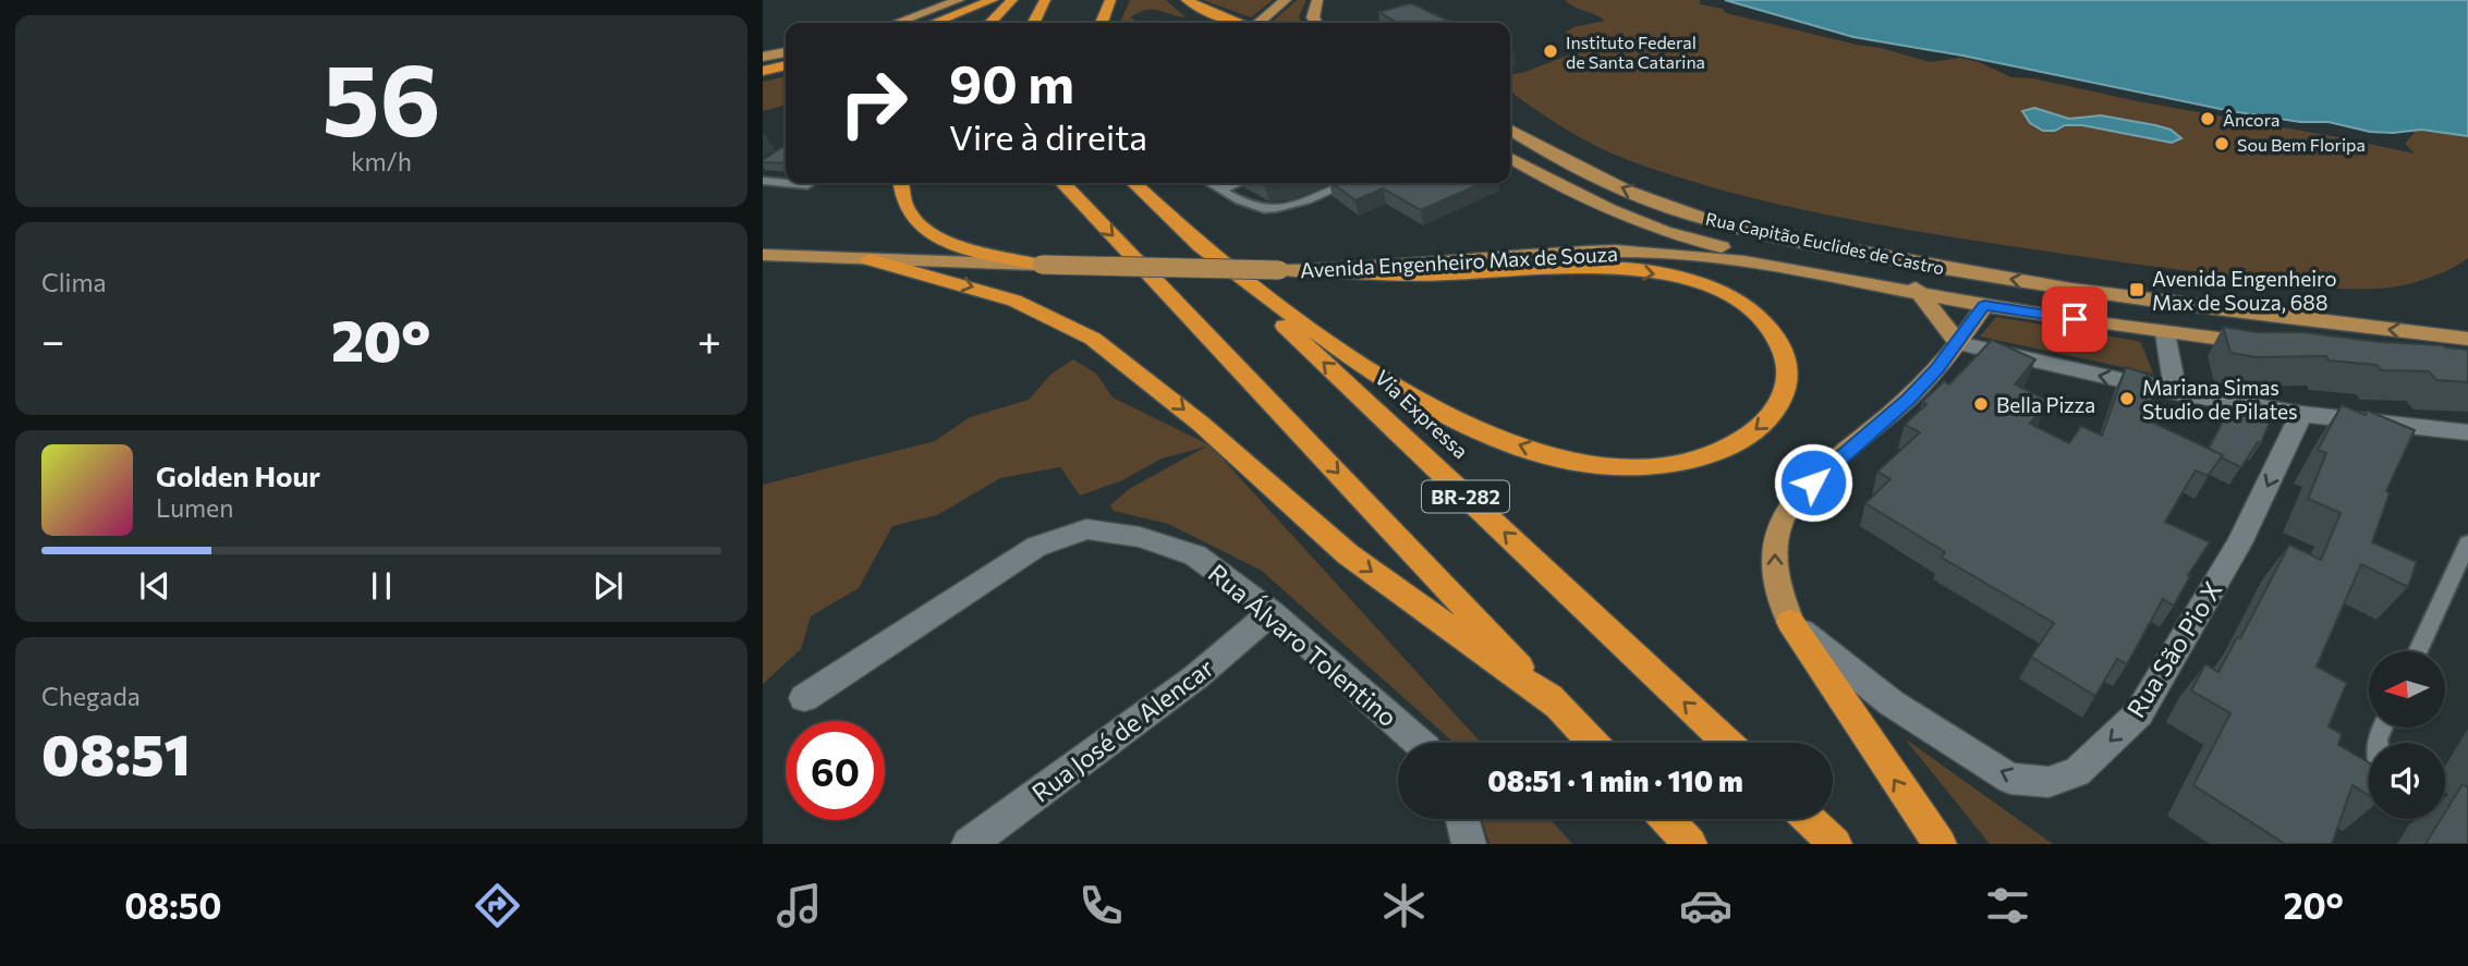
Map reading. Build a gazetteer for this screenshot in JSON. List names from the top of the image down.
{
  "streets": {
    "highway": ["Via Expressa", "BR-282"],
    "main road": ["Rua Capitão Euclides de Castro", "Avenida Engenheiro Max de Souza"],
    "street": ["Rua Álvaro Tolentino", "Rua São Pio X", "Rua José de Alencar"]
  },
  "crossings": [
    ["Rua Capitão Euclides de Castro", "Avenida Engenheiro Max de Souza"],
    ["Rua Álvaro Tolentino", "Rua José de Alencar"]
  ],
  "places": {
    "other": [
      "Instituto Federal de Santa Catarina",
      "Âncora",
      "Sou Bem Floripa",
      "Mariana Simas Studio de Pilates",
      "Bella Pizza"
    ],
    "transit": ["Avenida Engenheiro Max de Souza, 688"]
  },
  "north": "left",
  "page": {
    "tile": [
      ["56", "km/h"],
      "Clima",
      ["Chegada", "08:51"]
    ],
    "turn": ["90 m", "Vire à direita"],
    "heat": ["−", "20°", "+"],
    "song": ["Golden Hour", "Lumen"],
    "limit": "60",
    "trip": "08:51 · 1 min · 110 m",
    "tabs": ["08:50", "20°"]
  }
}
